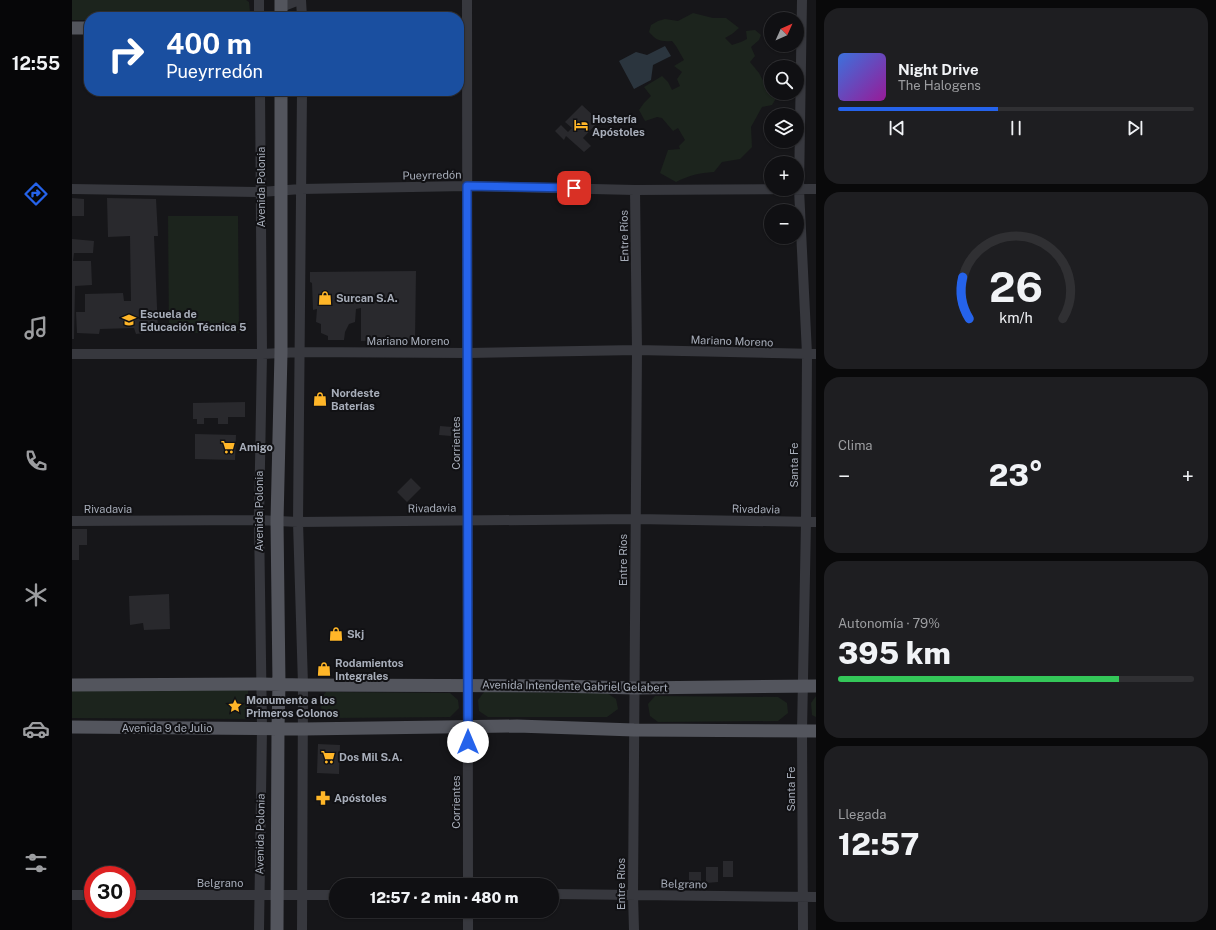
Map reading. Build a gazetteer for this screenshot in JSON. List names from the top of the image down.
{
  "streets": {
    "main road": ["Avenida Polonia", "Avenida Intendente Gabriel Gelabert", "Avenida 9 de Julio"],
    "street": [
      "Pueyrredón",
      "Entre Ríos",
      "Mariano Moreno",
      "Corrientes",
      "Santa Fe",
      "Rivadavia",
      "Belgrano"
    ]
  },
  "crossings": [
    ["Pueyrredón", "Avenida Polonia"],
    ["Pueyrredón", "Entre Ríos"],
    ["Pueyrredón", "Corrientes"],
    ["Avenida Polonia", "Mariano Moreno"],
    ["Avenida Polonia", "Rivadavia"],
    ["Avenida Polonia", "Avenida Intendente Gabriel Gelabert"],
    ["Avenida Polonia", "Avenida 9 de Julio"],
    ["Avenida Polonia", "Belgrano"],
    ["Entre Ríos", "Mariano Moreno"],
    ["Entre Ríos", "Rivadavia"],
    ["Entre Ríos", "Avenida Intendente Gabriel Gelabert"],
    ["Entre Ríos", "Belgrano"],
    ["Mariano Moreno", "Corrientes"],
    ["Mariano Moreno", "Santa Fe"],
    ["Corrientes", "Rivadavia"],
    ["Corrientes", "Avenida Intendente Gabriel Gelabert"],
    ["Santa Fe", "Rivadavia"],
    ["Santa Fe", "Avenida Intendente Gabriel Gelabert"],
    ["Santa Fe", "Belgrano"]
  ],
  "places": {
    "hotel": ["Hostería Apóstoles"],
    "shop": [
      "Surcan S.A.",
      "Nordeste Baterías",
      "Skj",
      "Rodamientos Integrales"
    ],
    "school or university": ["Escuela de Educación Técnica 5"],
    "supermarket": ["Amigo", "Dos Mil S.A."],
    "place": ["Monumento a los Primeros Colonos"],
    "pharmacy": ["Apóstoles"]
  },
  "north": "top right",
  "page": {
    "tabs": "12:55",
    "map_buttons": ["+", "−"],
    "turn": ["400 m", "Pueyrredón"],
    "song": ["Night Drive", "The Halogens"],
    "tile": [
      "Clima",
      ["Autonomía · 79%", "395 km"],
      ["Llegada", "12:57"]
    ],
    "heat": ["−", "23°", "+"],
    "limit": "30",
    "trip": "12:57 · 2 min · 480 m",
    "gauge": ["26", "km/h"]
  }
}
